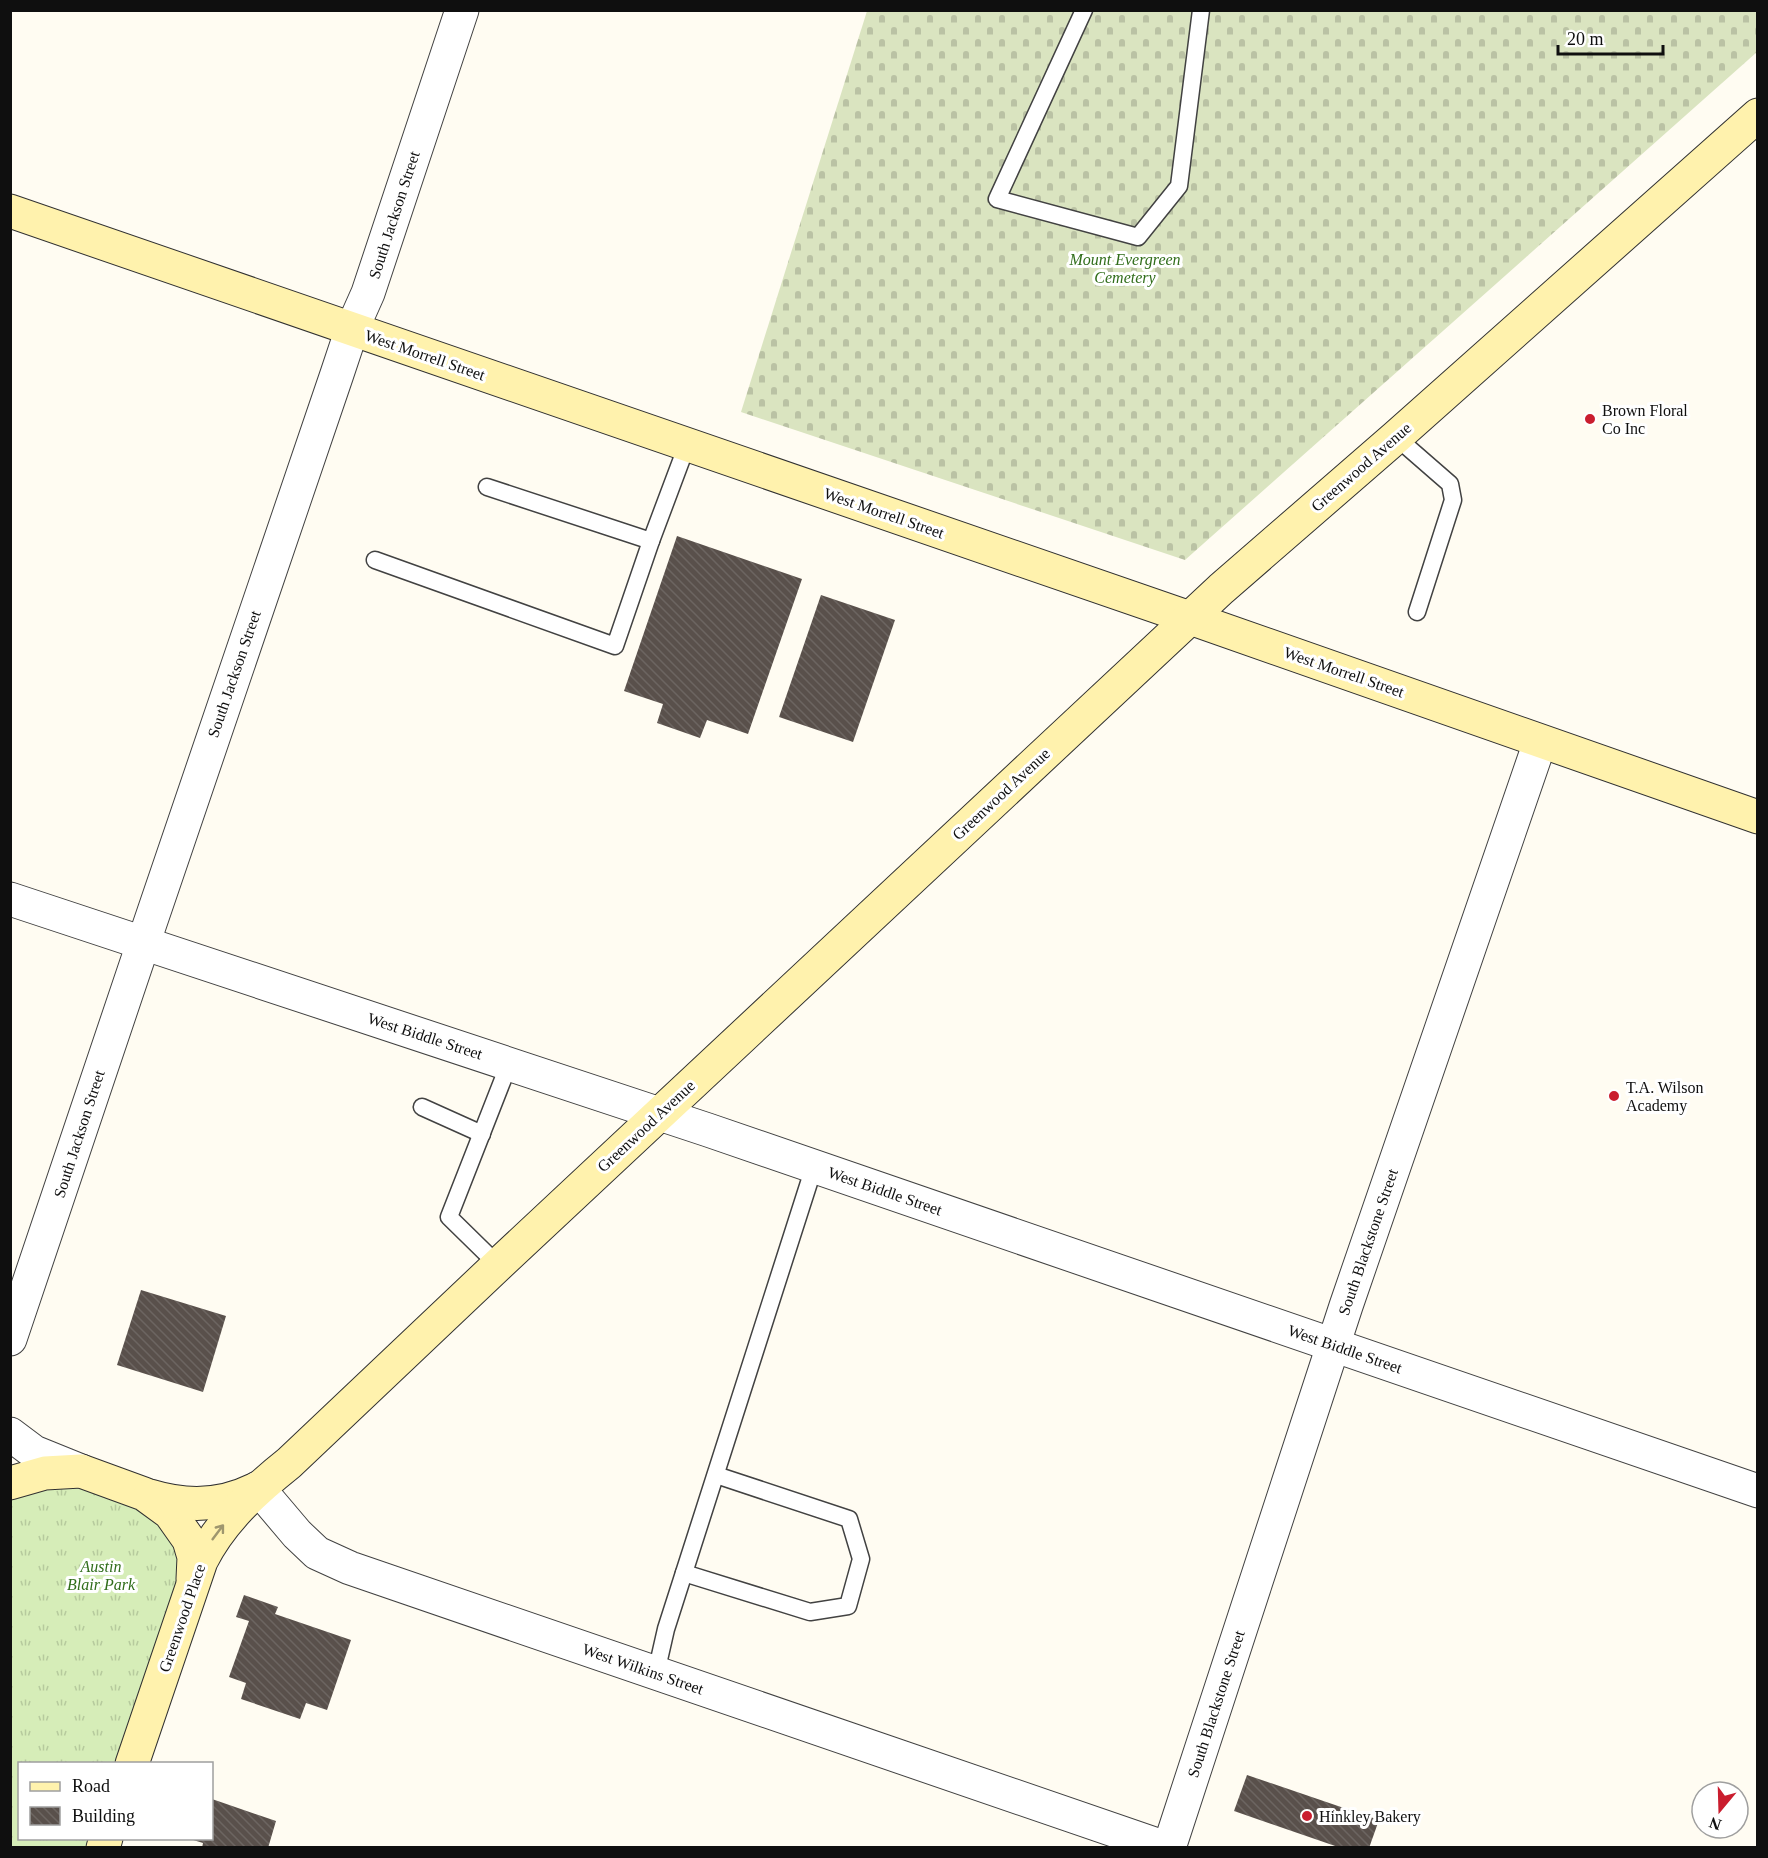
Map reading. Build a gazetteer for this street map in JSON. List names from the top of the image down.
{
  "streets": {
    "street": [
      "South Jackson Street",
      "West Morrell Street",
      "Greenwood Avenue",
      "West Biddle Street",
      "South Blackstone Street",
      "Greenwood Place",
      "West Wilkins Street"
    ]
  },
  "crossings": [
    ["South Jackson Street", "West Morrell Street"],
    ["South Jackson Street", "West Biddle Street"],
    ["West Morrell Street", "Greenwood Avenue"],
    ["West Morrell Street", "South Blackstone Street"],
    ["Greenwood Avenue", "West Biddle Street"],
    ["Greenwood Avenue", "Greenwood Place"],
    ["Greenwood Avenue", "West Wilkins Street"],
    ["West Biddle Street", "South Blackstone Street"],
    ["South Blackstone Street", "West Wilkins Street"],
    ["Greenwood Place", "West Wilkins Street"]
  ],
  "one_way": ["Greenwood Place"],
  "parks": ["Mount Evergreen Cemetery", "Austin Blair Park"],
  "places": ["Brown Floral Co Inc", "T.A. Wilson Academy", "Hinkley Bakery"],
  "legend": ["Road", "Building"],
  "scale_bar": "20 m",
  "north": "bottom"
}
